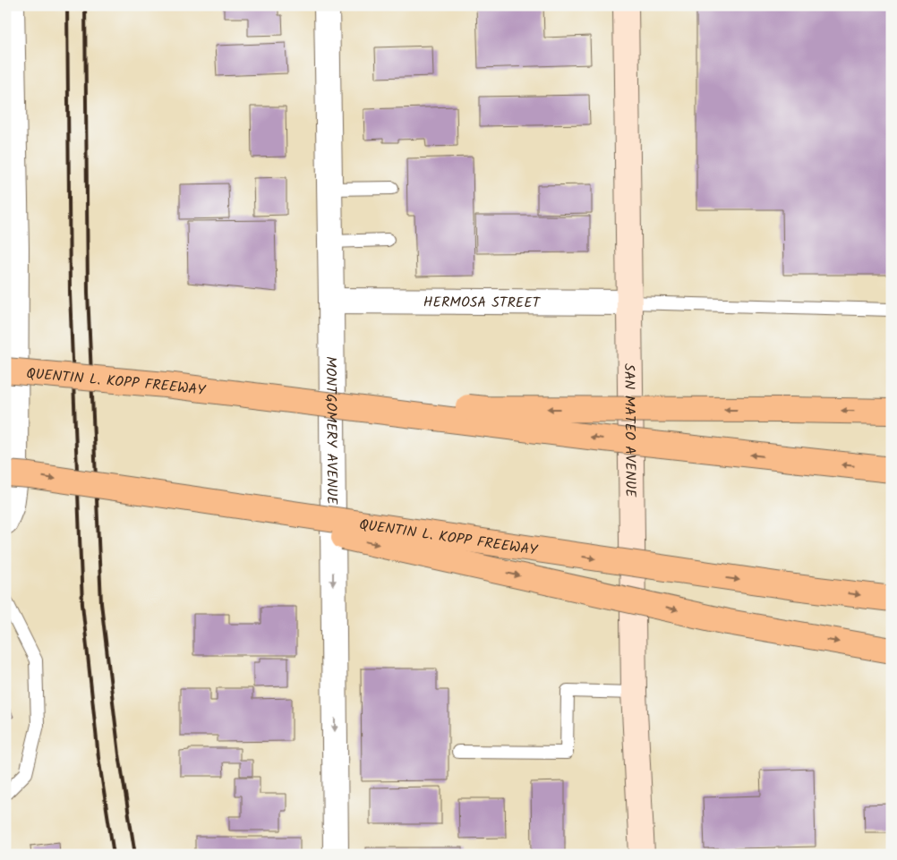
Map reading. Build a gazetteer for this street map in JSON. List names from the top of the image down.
{
  "streets": {
    "highway": ["QUENTIN L. KOPP FREEWAY"],
    "main road": ["SAN MATEO AVENUE"],
    "street": ["HERMOSA STREET", "MONTGOMERY AVENUE"]
  },
  "crossings": [
    ["HERMOSA STREET", "MONTGOMERY AVENUE"],
    ["HERMOSA STREET", "SAN MATEO AVENUE"]
  ],
  "one_way": ["MONTGOMERY AVENUE"]
}
